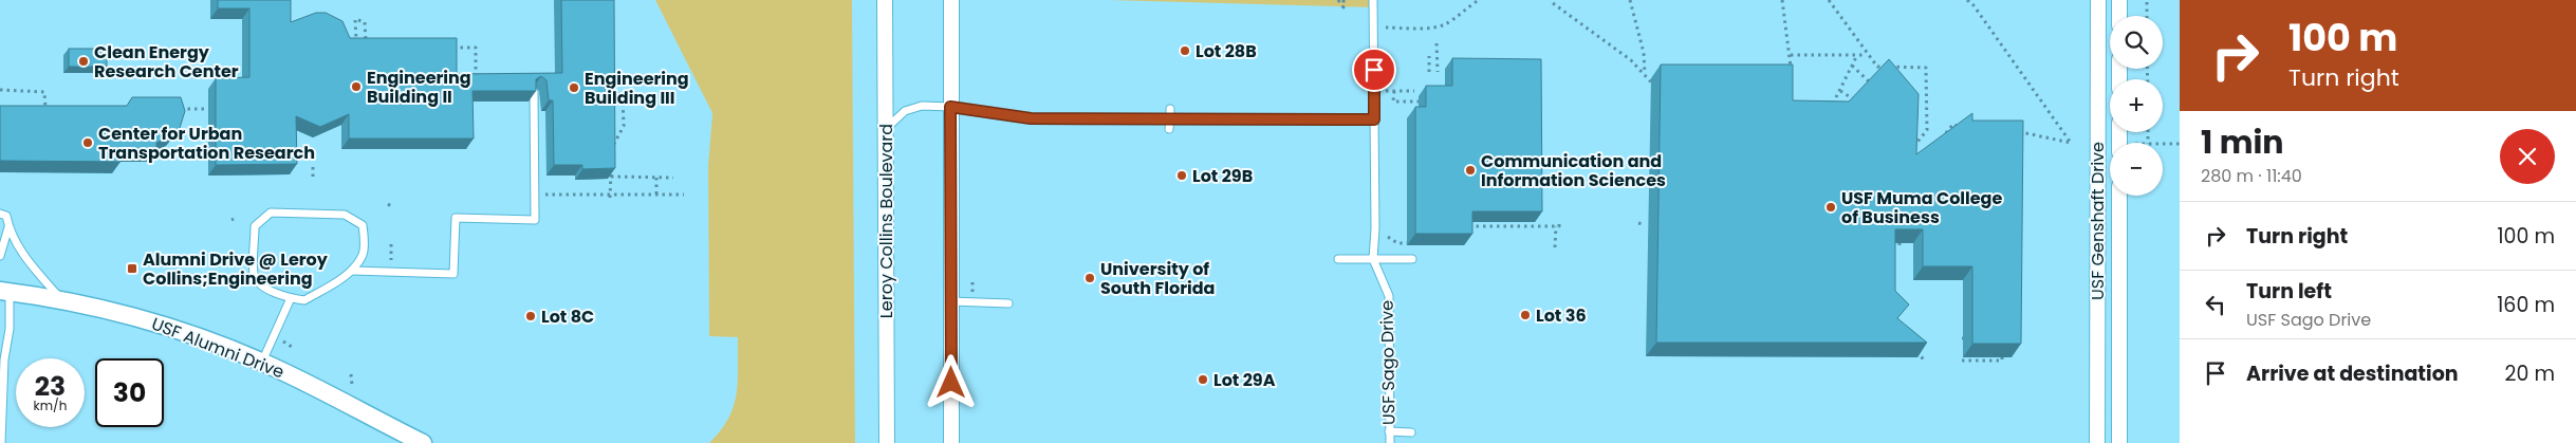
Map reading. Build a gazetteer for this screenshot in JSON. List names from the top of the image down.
{
  "streets": {
    "street": ["Leroy Collins Boulevard", "USF Genshaft Drive", "USF Alumni Drive"],
    "lane": ["USF Sago Drive"]
  },
  "places": {
    "other": [
      "Lot 28B",
      "Clean Energy Research Center",
      "Engineering Building II",
      "Engineering Building III",
      "Center for Urban Transportation Research",
      "Communication and Information Sciences",
      "Lot 29B",
      "USF Muma College of Business",
      "University of South Florida",
      "Lot 36",
      "Lot 8C",
      "Lot 29A"
    ],
    "transit": ["Alumni Drive @ Leroy Collins;Engineering"]
  },
  "page": {
    "turn": ["100 m", "Turn right"],
    "map_buttons": ["+", "−"],
    "heading": ["1 min", "280 m · 11:40"],
    "list": [
      {
        "name": "Turn right",
        "value": "100 m"
      },
      {
        "name": "Turn left",
        "note": "USF Sago Drive",
        "value": "160 m"
      },
      {
        "name": "Arrive at destination",
        "value": "20 m"
      }
    ],
    "speed": "23 km/h",
    "limit": "30"
  }
}
